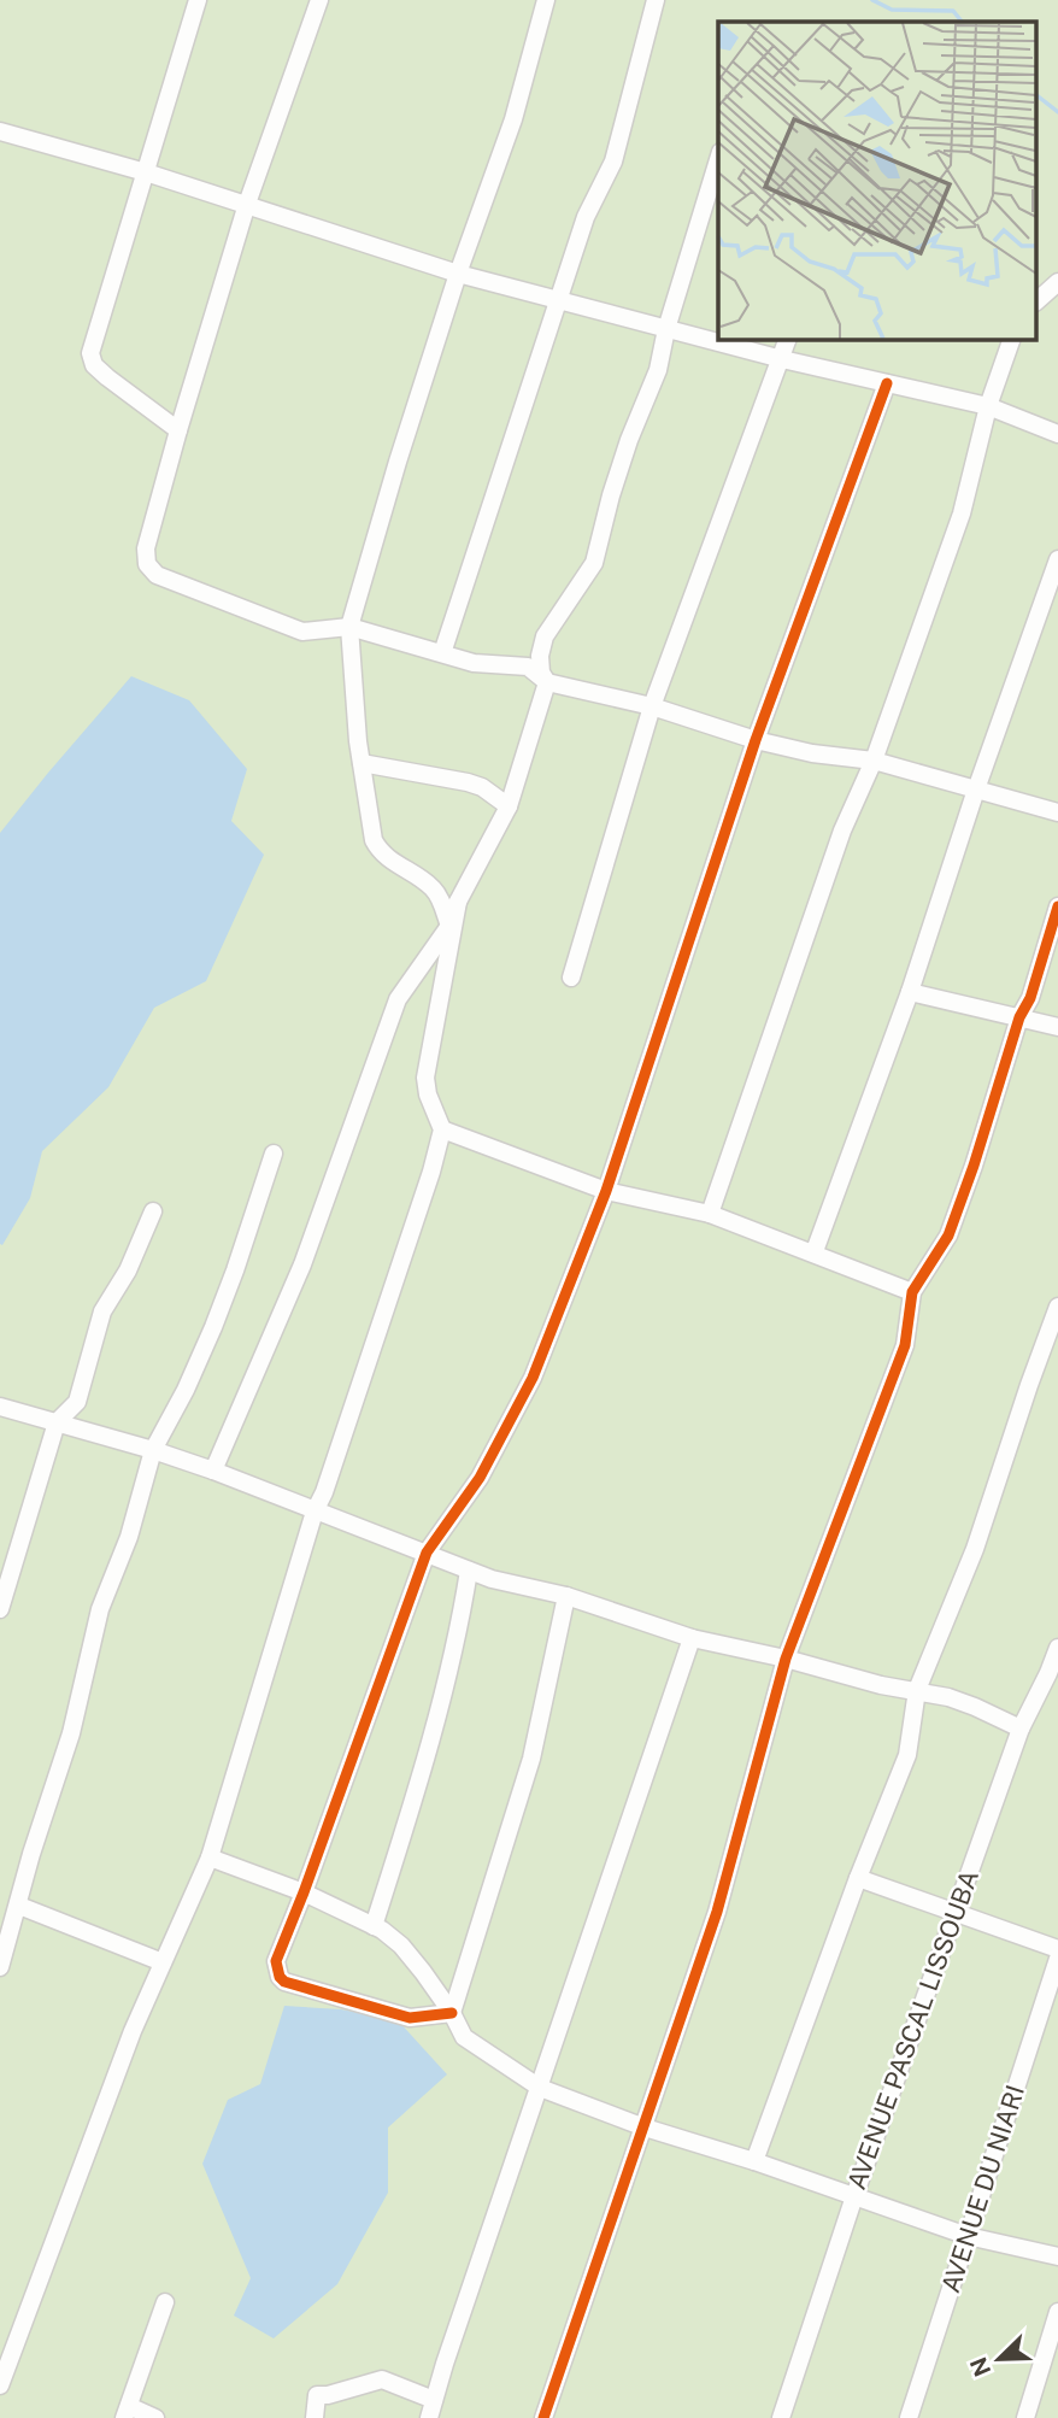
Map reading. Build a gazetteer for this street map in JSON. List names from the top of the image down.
{
  "streets": {
    "street": ["AVENUE PASCAL LISSOUBA", "AVENUE DU NIARI"]
  },
  "north": "bottom left"
}
